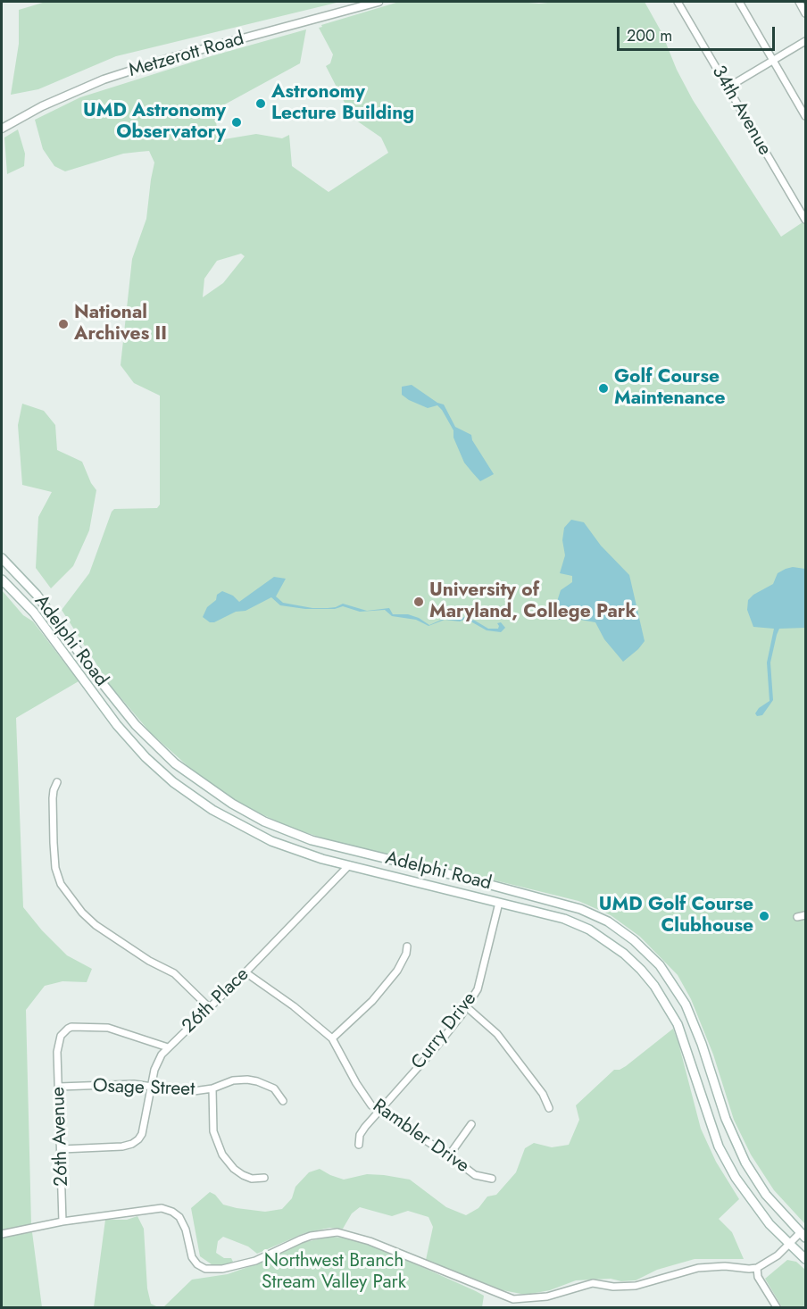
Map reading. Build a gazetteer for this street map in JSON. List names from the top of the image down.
{
  "streets": {
    "main road": ["Adelphi Road"],
    "street": [
      "Metzerott Road",
      "34th Avenue",
      "26th Place",
      "Curry Drive",
      "Osage Street",
      "26th Avenue",
      "Rambler Drive"
    ]
  },
  "crossings": [
    ["Adelphi Road", "26th Place"],
    ["Adelphi Road", "Curry Drive"],
    ["26th Place", "Osage Street"],
    ["26th Place", "26th Avenue"],
    ["26th Place", "Rambler Drive"],
    ["Curry Drive", "Rambler Drive"],
    ["Osage Street", "26th Avenue"]
  ],
  "parks": ["Northwest Branch Stream Valley Park"],
  "places": [
    "Astronomy Lecture Building",
    "UMD Astronomy Observatory",
    "National Archives II",
    "Golf Course Maintenance",
    "University of Maryland, College Park",
    "UMD Golf Course Clubhouse"
  ],
  "scale_bar": "200 m"
}
